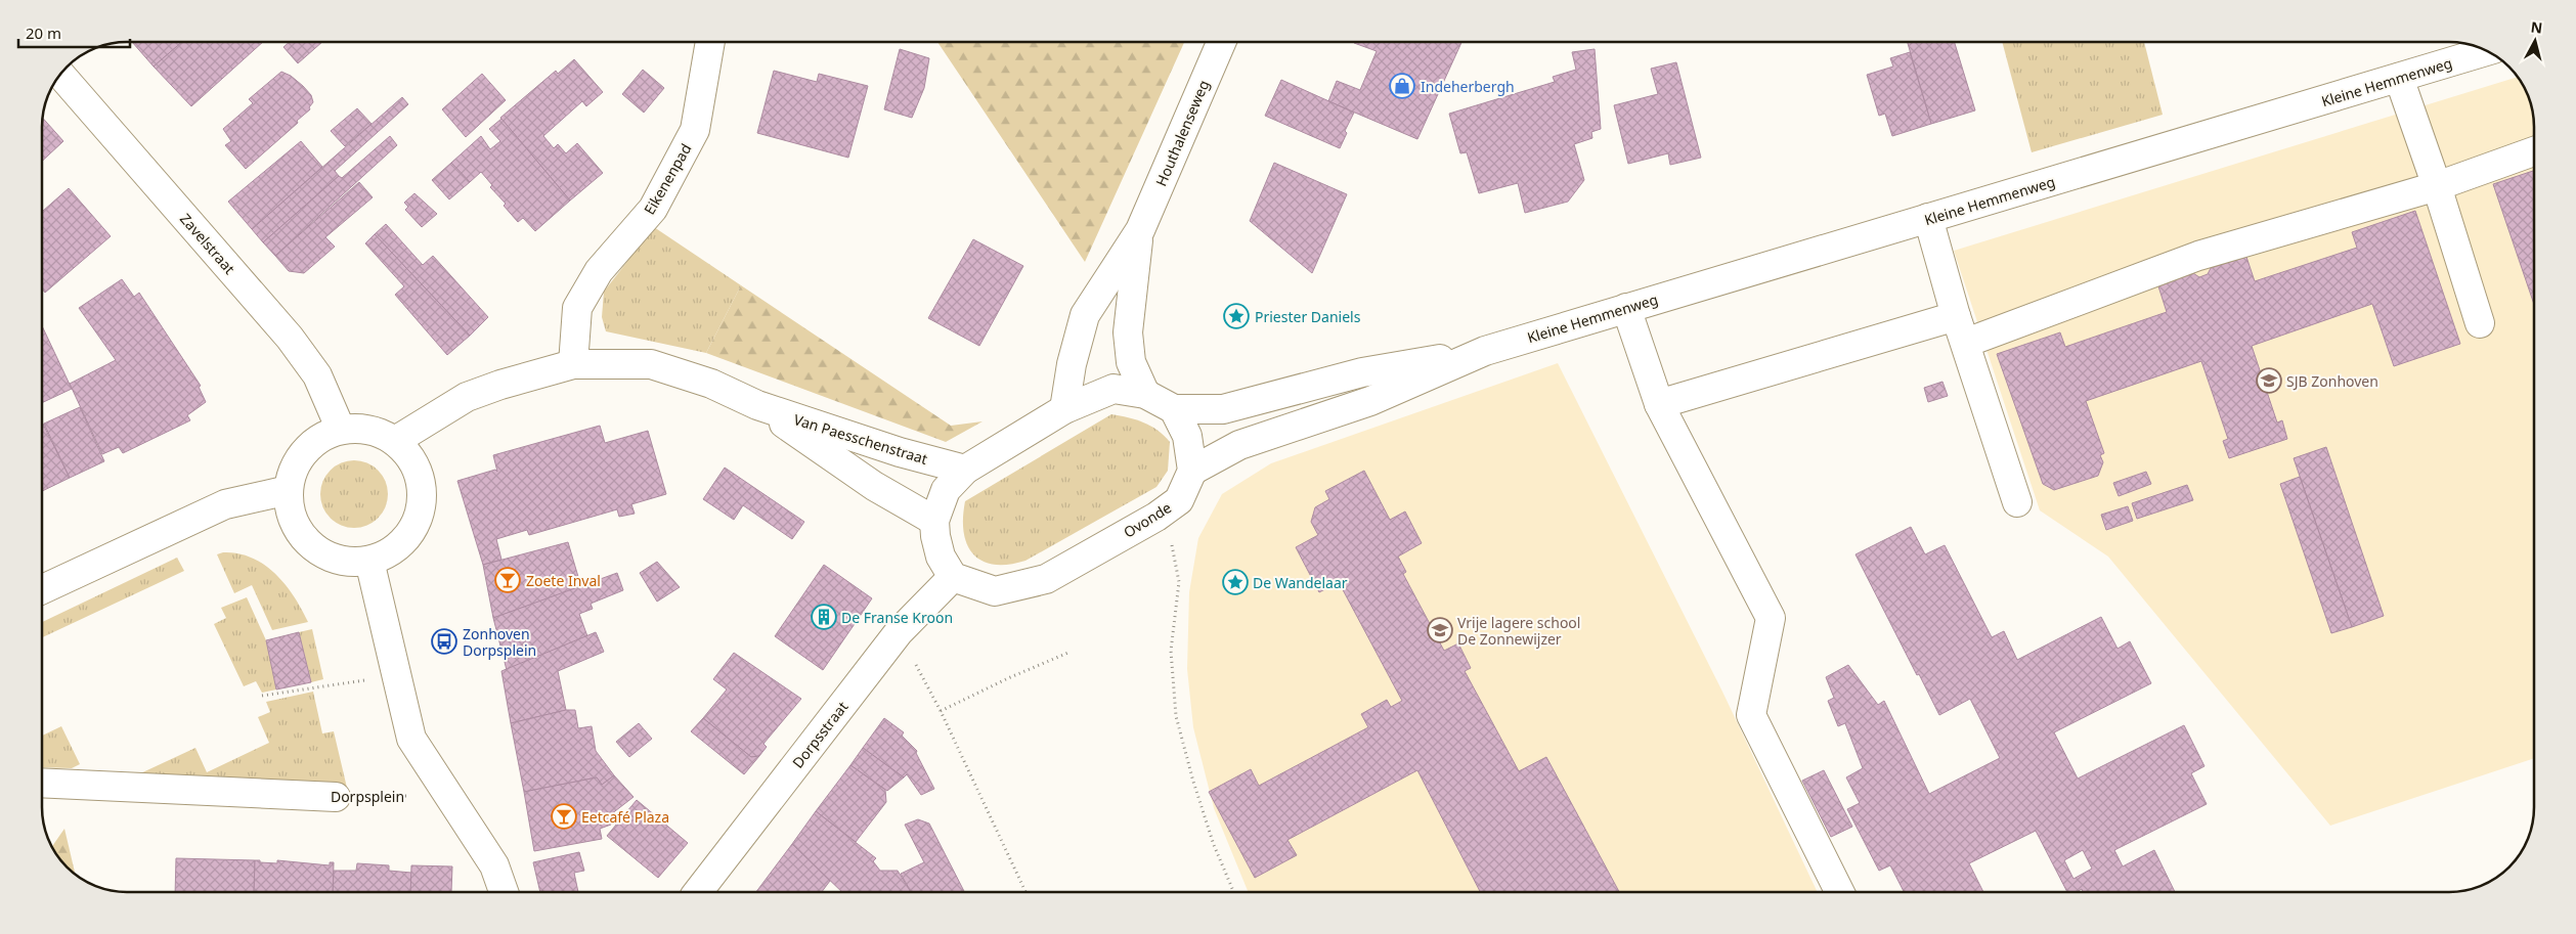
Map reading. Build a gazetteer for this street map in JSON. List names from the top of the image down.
{
  "streets": {
    "street": [
      "Kleine Hemmenweg",
      "Houthalenseweg",
      "Eikenenpad",
      "Zavelstraat",
      "Van Paesschenstraat",
      "Ovonde",
      "Dorpsstraat",
      "Dorpsplein"
    ]
  },
  "crossings": [
    ["Kleine Hemmenweg", "Ovonde"],
    ["Eikenenpad", "Van Paesschenstraat"],
    ["Zavelstraat", "Van Paesschenstraat"],
    ["Ovonde", "Dorpsstraat"]
  ],
  "places": {
    "shop": ["Indeherbergh"],
    "place": ["Priester Daniels", "De Wandelaar"],
    "school or university": ["SJB Zonhoven", "Vrije lagere school De Zonnewijzer"],
    "bar": ["Zoete Inval", "Eetcafé Plaza"],
    "building": ["De Franse Kroon"],
    "bus stop": ["Zonhoven Dorpsplein"]
  },
  "scale_bar": "20 m",
  "north": "top"
}
